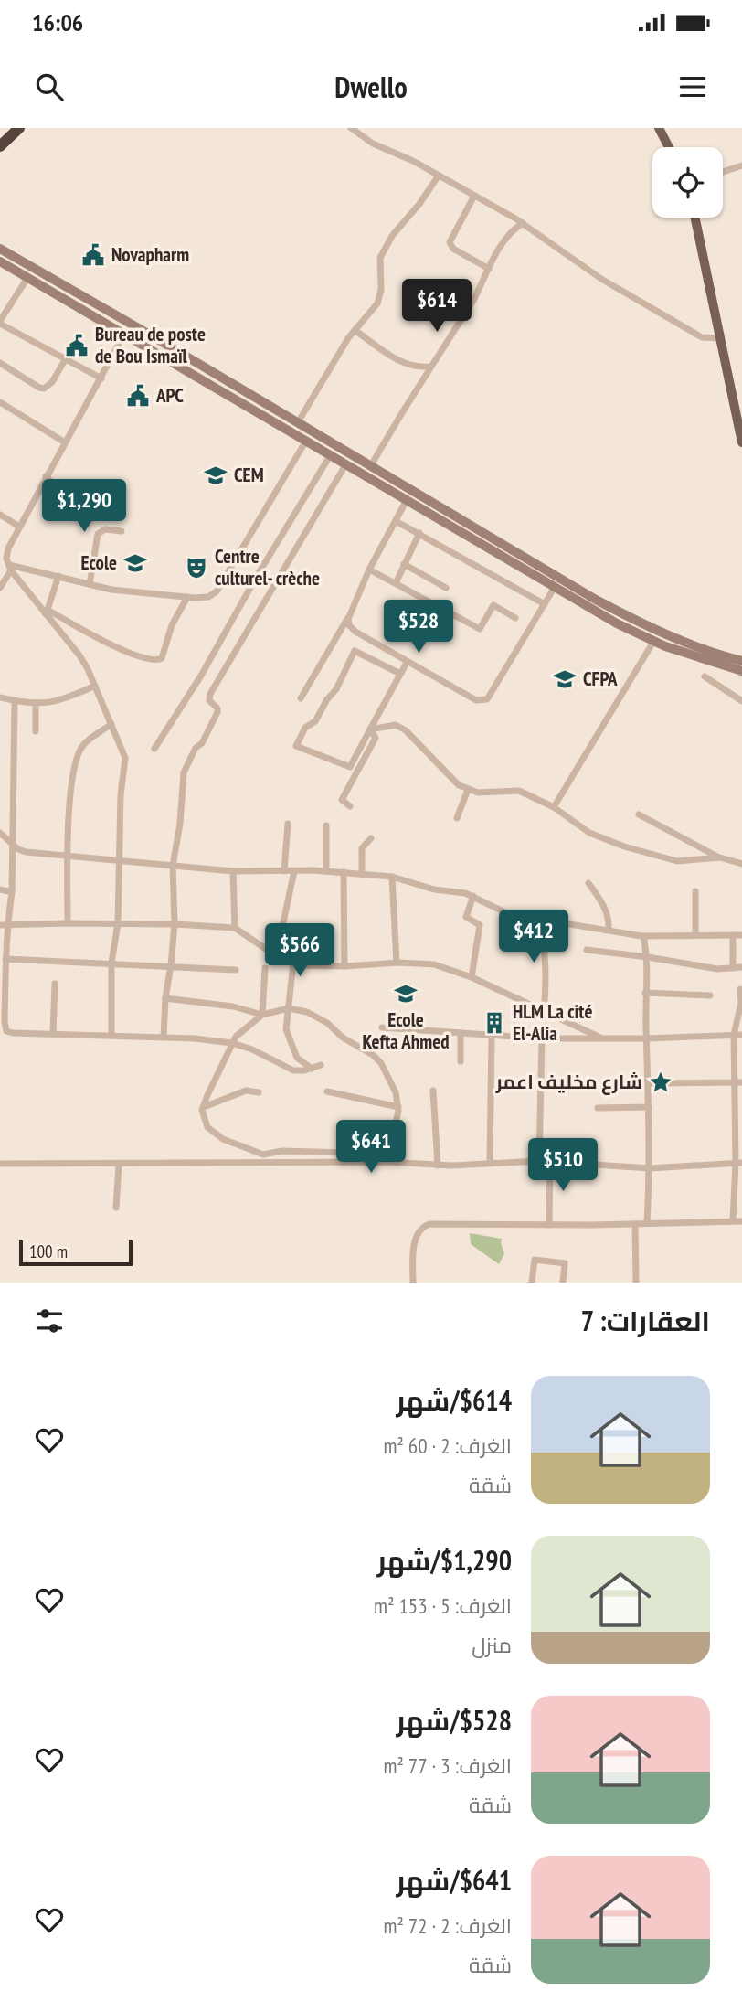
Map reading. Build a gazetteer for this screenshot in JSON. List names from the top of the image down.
{
  "places": {
    "public building": ["Novapharm", "Bureau de poste de Bou Ismaïl", "APC"],
    "school or university": [
      "CEM",
      "Ecole",
      "CFPA",
      "Ecole Kefta Ahmed"
    ],
    "theatre": ["Centre culturel- crèche"],
    "building": ["HLM La cité El-Alia"],
    "place": ["شارع مخليف اعمر"]
  },
  "scale_bar": "100 m",
  "page": {
    "status": "16:06",
    "header": "Dwello",
    "price": [
      "$614",
      "$1,290",
      "$528",
      "$412",
      "$566",
      "$641",
      "$510"
    ],
    "scale": "100 m",
    "heading": "العقارات: 7",
    "list": [
      {
        "name": "$614/شهر",
        "note": "الغرف: 2 · 60 m² · شقة"
      },
      {
        "name": "$1,290/شهر",
        "note": "الغرف: 5 · 153 m² · منزل"
      },
      {
        "name": "$528/شهر",
        "note": "الغرف: 3 · 77 m² · شقة"
      },
      {
        "name": "$641/شهر",
        "note": "الغرف: 2 · 72 m² · شقة"
      }
    ]
  }
}
